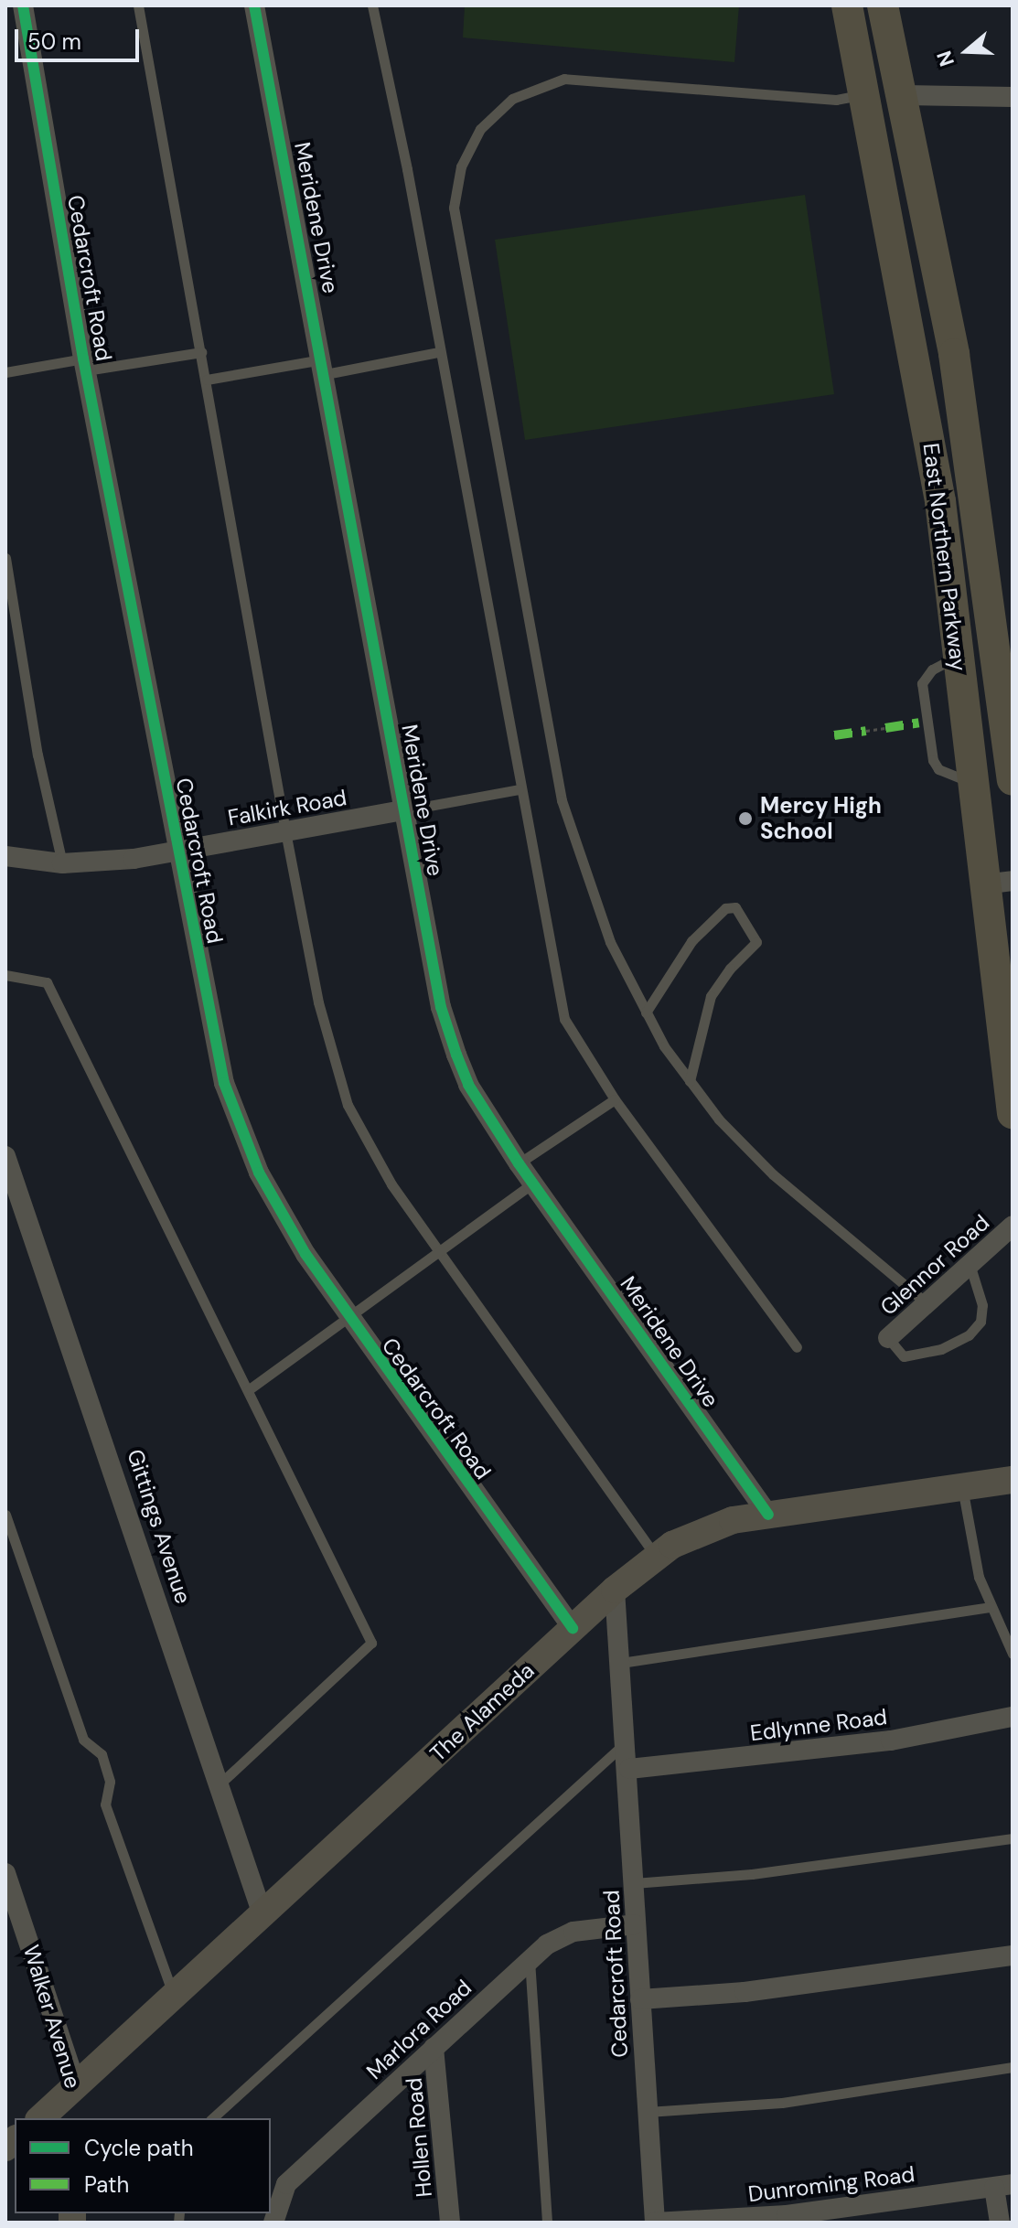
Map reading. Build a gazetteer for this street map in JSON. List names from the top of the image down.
{
  "streets": {
    "main road": ["East Northern Parkway"],
    "street": [
      "Meridene Drive",
      "Cedarcroft Road",
      "Falkirk Road",
      "Glennor Road",
      "Gittings Avenue",
      "The Alameda",
      "Edlynne Road",
      "Walker Avenue",
      "Marlora Road",
      "Hollen Road",
      "Dunroming Road"
    ]
  },
  "crossings": [
    ["Meridene Drive", "Falkirk Road"],
    ["Meridene Drive", "The Alameda"],
    ["Cedarcroft Road", "Falkirk Road"],
    ["Cedarcroft Road", "The Alameda"],
    ["Cedarcroft Road", "Edlynne Road"],
    ["Cedarcroft Road", "Marlora Road"],
    ["Cedarcroft Road", "Dunroming Road"],
    ["Gittings Avenue", "The Alameda"],
    ["The Alameda", "Walker Avenue"],
    ["Marlora Road", "Hollen Road"]
  ],
  "places": ["Mercy High School"],
  "legend": ["Cycle path", "Path"],
  "scale_bar": "50 m",
  "north": "left"
}
